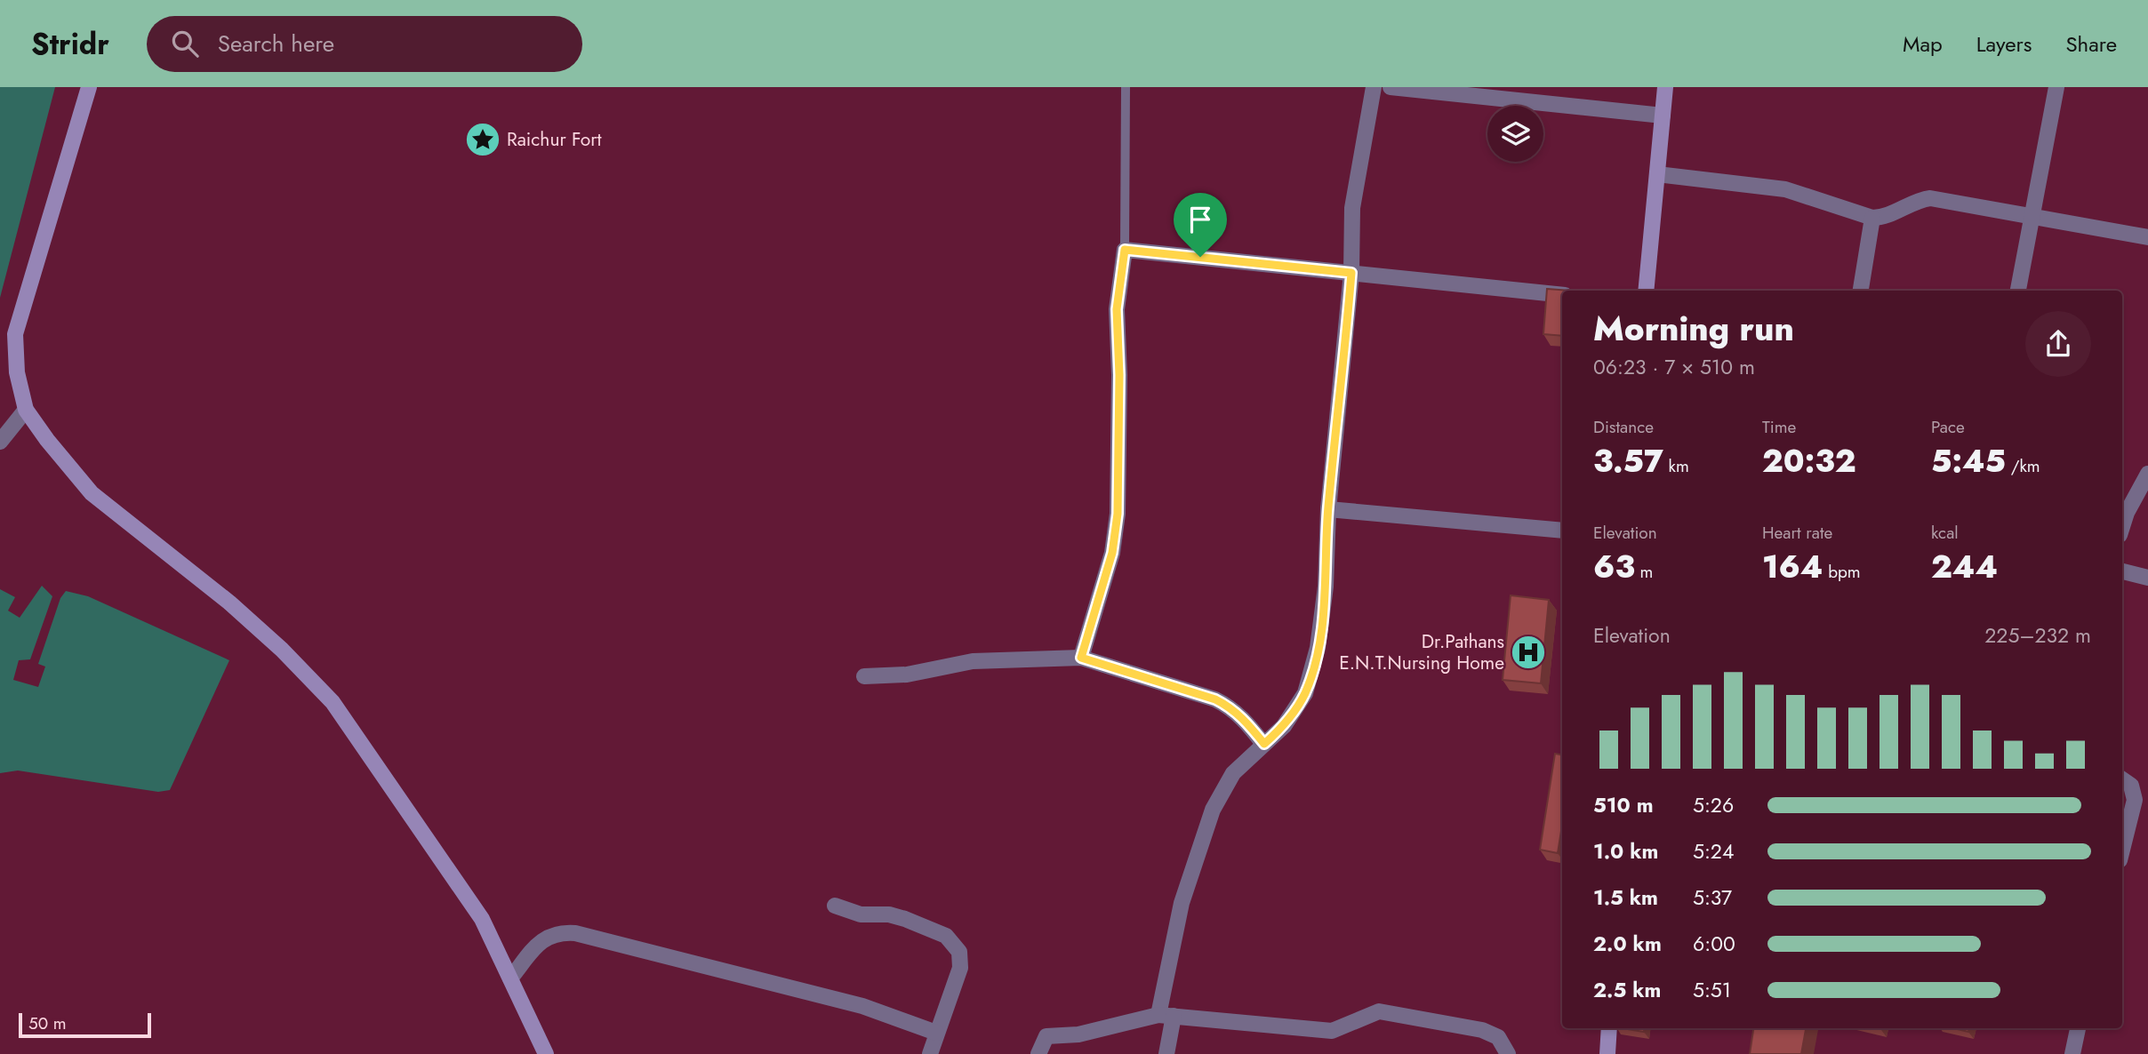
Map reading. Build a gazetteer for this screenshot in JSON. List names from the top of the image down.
{
  "places": {
    "place": ["Raichur Fort"],
    "hospital": ["Dr.Pathans E.N.T.Nursing Home"]
  },
  "scale_bar": "50 m",
  "page": {
    "header": "Stridr",
    "search": "Search here",
    "nav": ["Map", "Layers", "Share"],
    "heading": ["Morning run", "06:23 · 7 × 510 m"],
    "stats": [
      ["Distance", "3.57 km"],
      ["Time", "20:32"],
      ["Pace", "5:45 /km"],
      ["Elevation", "63 m"],
      ["Heart rate", "164 bpm"],
      ["kcal", "244"]
    ],
    "chart": ["Elevation", "225–232 m"],
    "list": [
      {
        "name": "510 m",
        "note": "5:26"
      },
      {
        "name": "1.0 km",
        "note": "5:24"
      },
      {
        "name": "1.5 km",
        "note": "5:37"
      },
      {
        "name": "2.0 km",
        "note": "6:00"
      },
      {
        "name": "2.5 km",
        "note": "5:51"
      }
    ],
    "scale": "50 m"
  }
}
